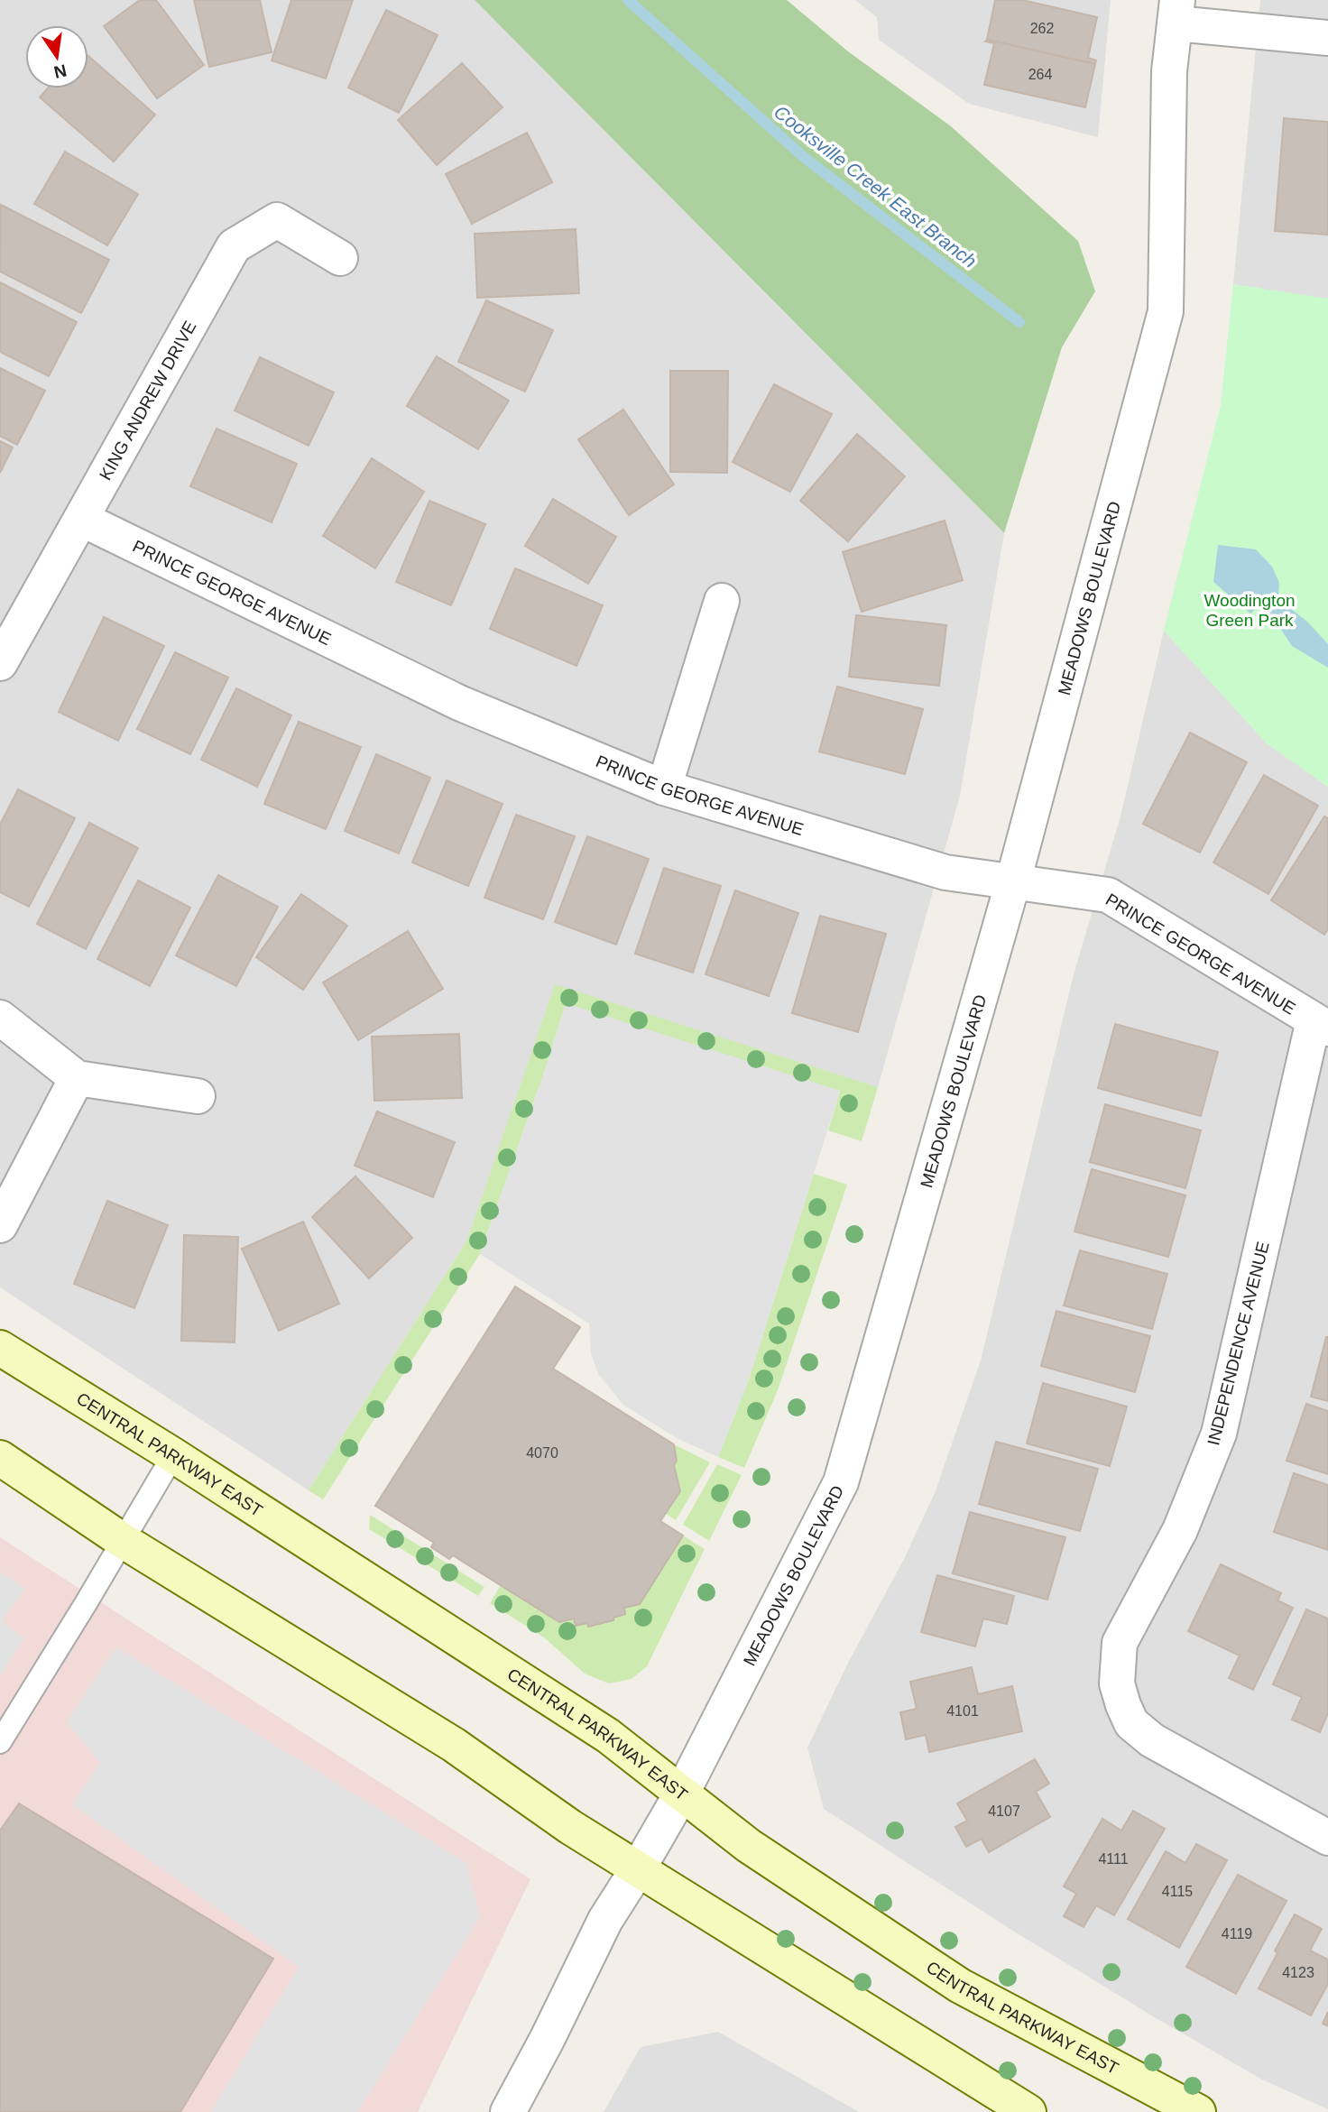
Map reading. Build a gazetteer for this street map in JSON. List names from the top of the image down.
{
  "streets": {
    "street": [
      "KING ANDREW DRIVE",
      "PRINCE GEORGE AVENUE",
      "MEADOWS BOULEVARD",
      "INDEPENDENCE AVENUE",
      "CENTRAL PARKWAY EAST"
    ]
  },
  "crossings": [
    ["KING ANDREW DRIVE", "PRINCE GEORGE AVENUE"],
    ["PRINCE GEORGE AVENUE", "MEADOWS BOULEVARD"],
    ["PRINCE GEORGE AVENUE", "INDEPENDENCE AVENUE"],
    ["MEADOWS BOULEVARD", "CENTRAL PARKWAY EAST"]
  ],
  "water": ["Cooksville Creek East Branch"],
  "parks": ["Woodington Green Park"],
  "house_numbers": [
    "262",
    "264",
    "4070",
    "4101",
    "4107",
    "4111",
    "4115",
    "4119",
    "4123"
  ],
  "north": "bottom"
}
